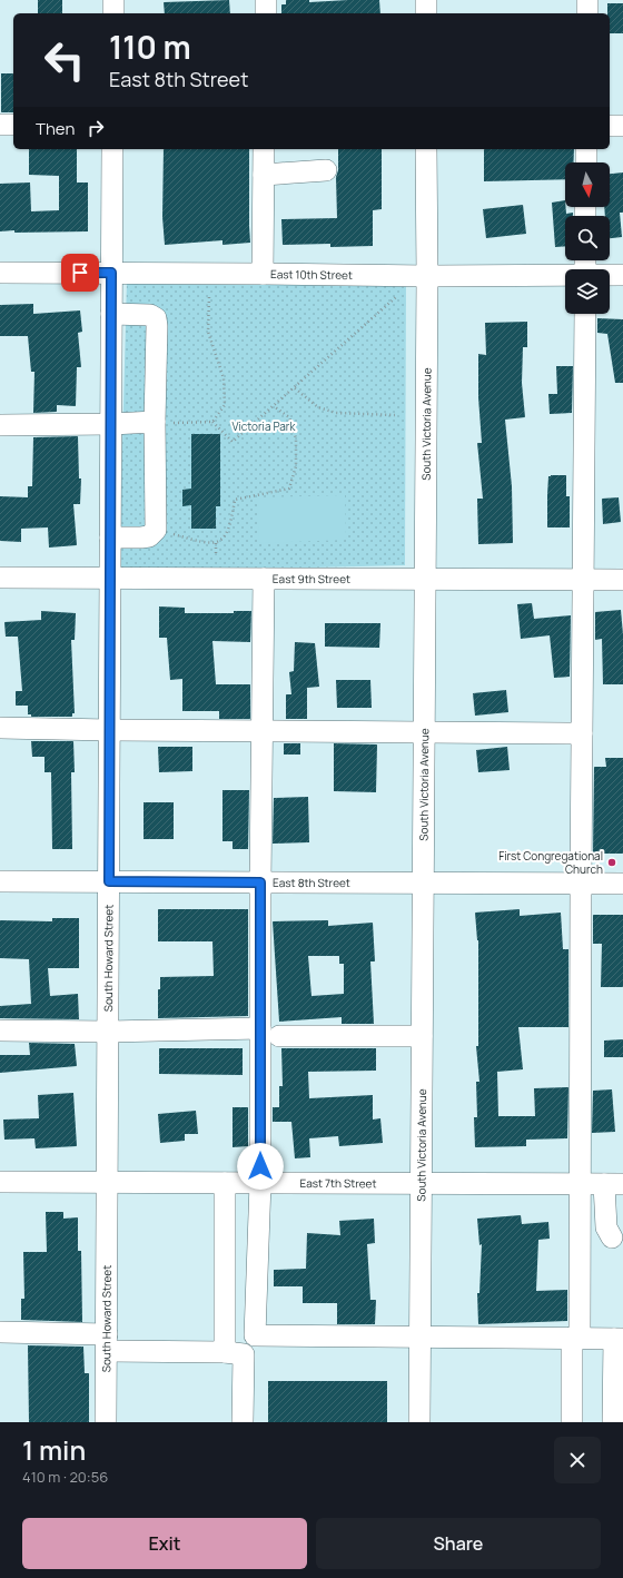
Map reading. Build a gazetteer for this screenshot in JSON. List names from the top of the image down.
{
  "streets": {
    "street": [
      "East 10th Street",
      "South Victoria Avenue",
      "East 9th Street",
      "East 8th Street",
      "South Howard Street",
      "East 7th Street"
    ]
  },
  "crossings": [
    ["East 10th Street", "South Victoria Avenue"],
    ["East 10th Street", "South Howard Street"],
    ["South Victoria Avenue", "East 9th Street"],
    ["South Victoria Avenue", "East 8th Street"],
    ["South Victoria Avenue", "East 7th Street"],
    ["East 9th Street", "South Howard Street"],
    ["East 8th Street", "South Howard Street"],
    ["South Howard Street", "East 7th Street"]
  ],
  "parks": ["Victoria Park"],
  "places": ["First Congregational Church"],
  "north": "bottom",
  "page": {
    "turn": ["110 m", "East 8th Street"],
    "then": "Then",
    "heading": ["1 min", "410 m · 20:56"],
    "buttons": ["Exit", "Share"]
  }
}
